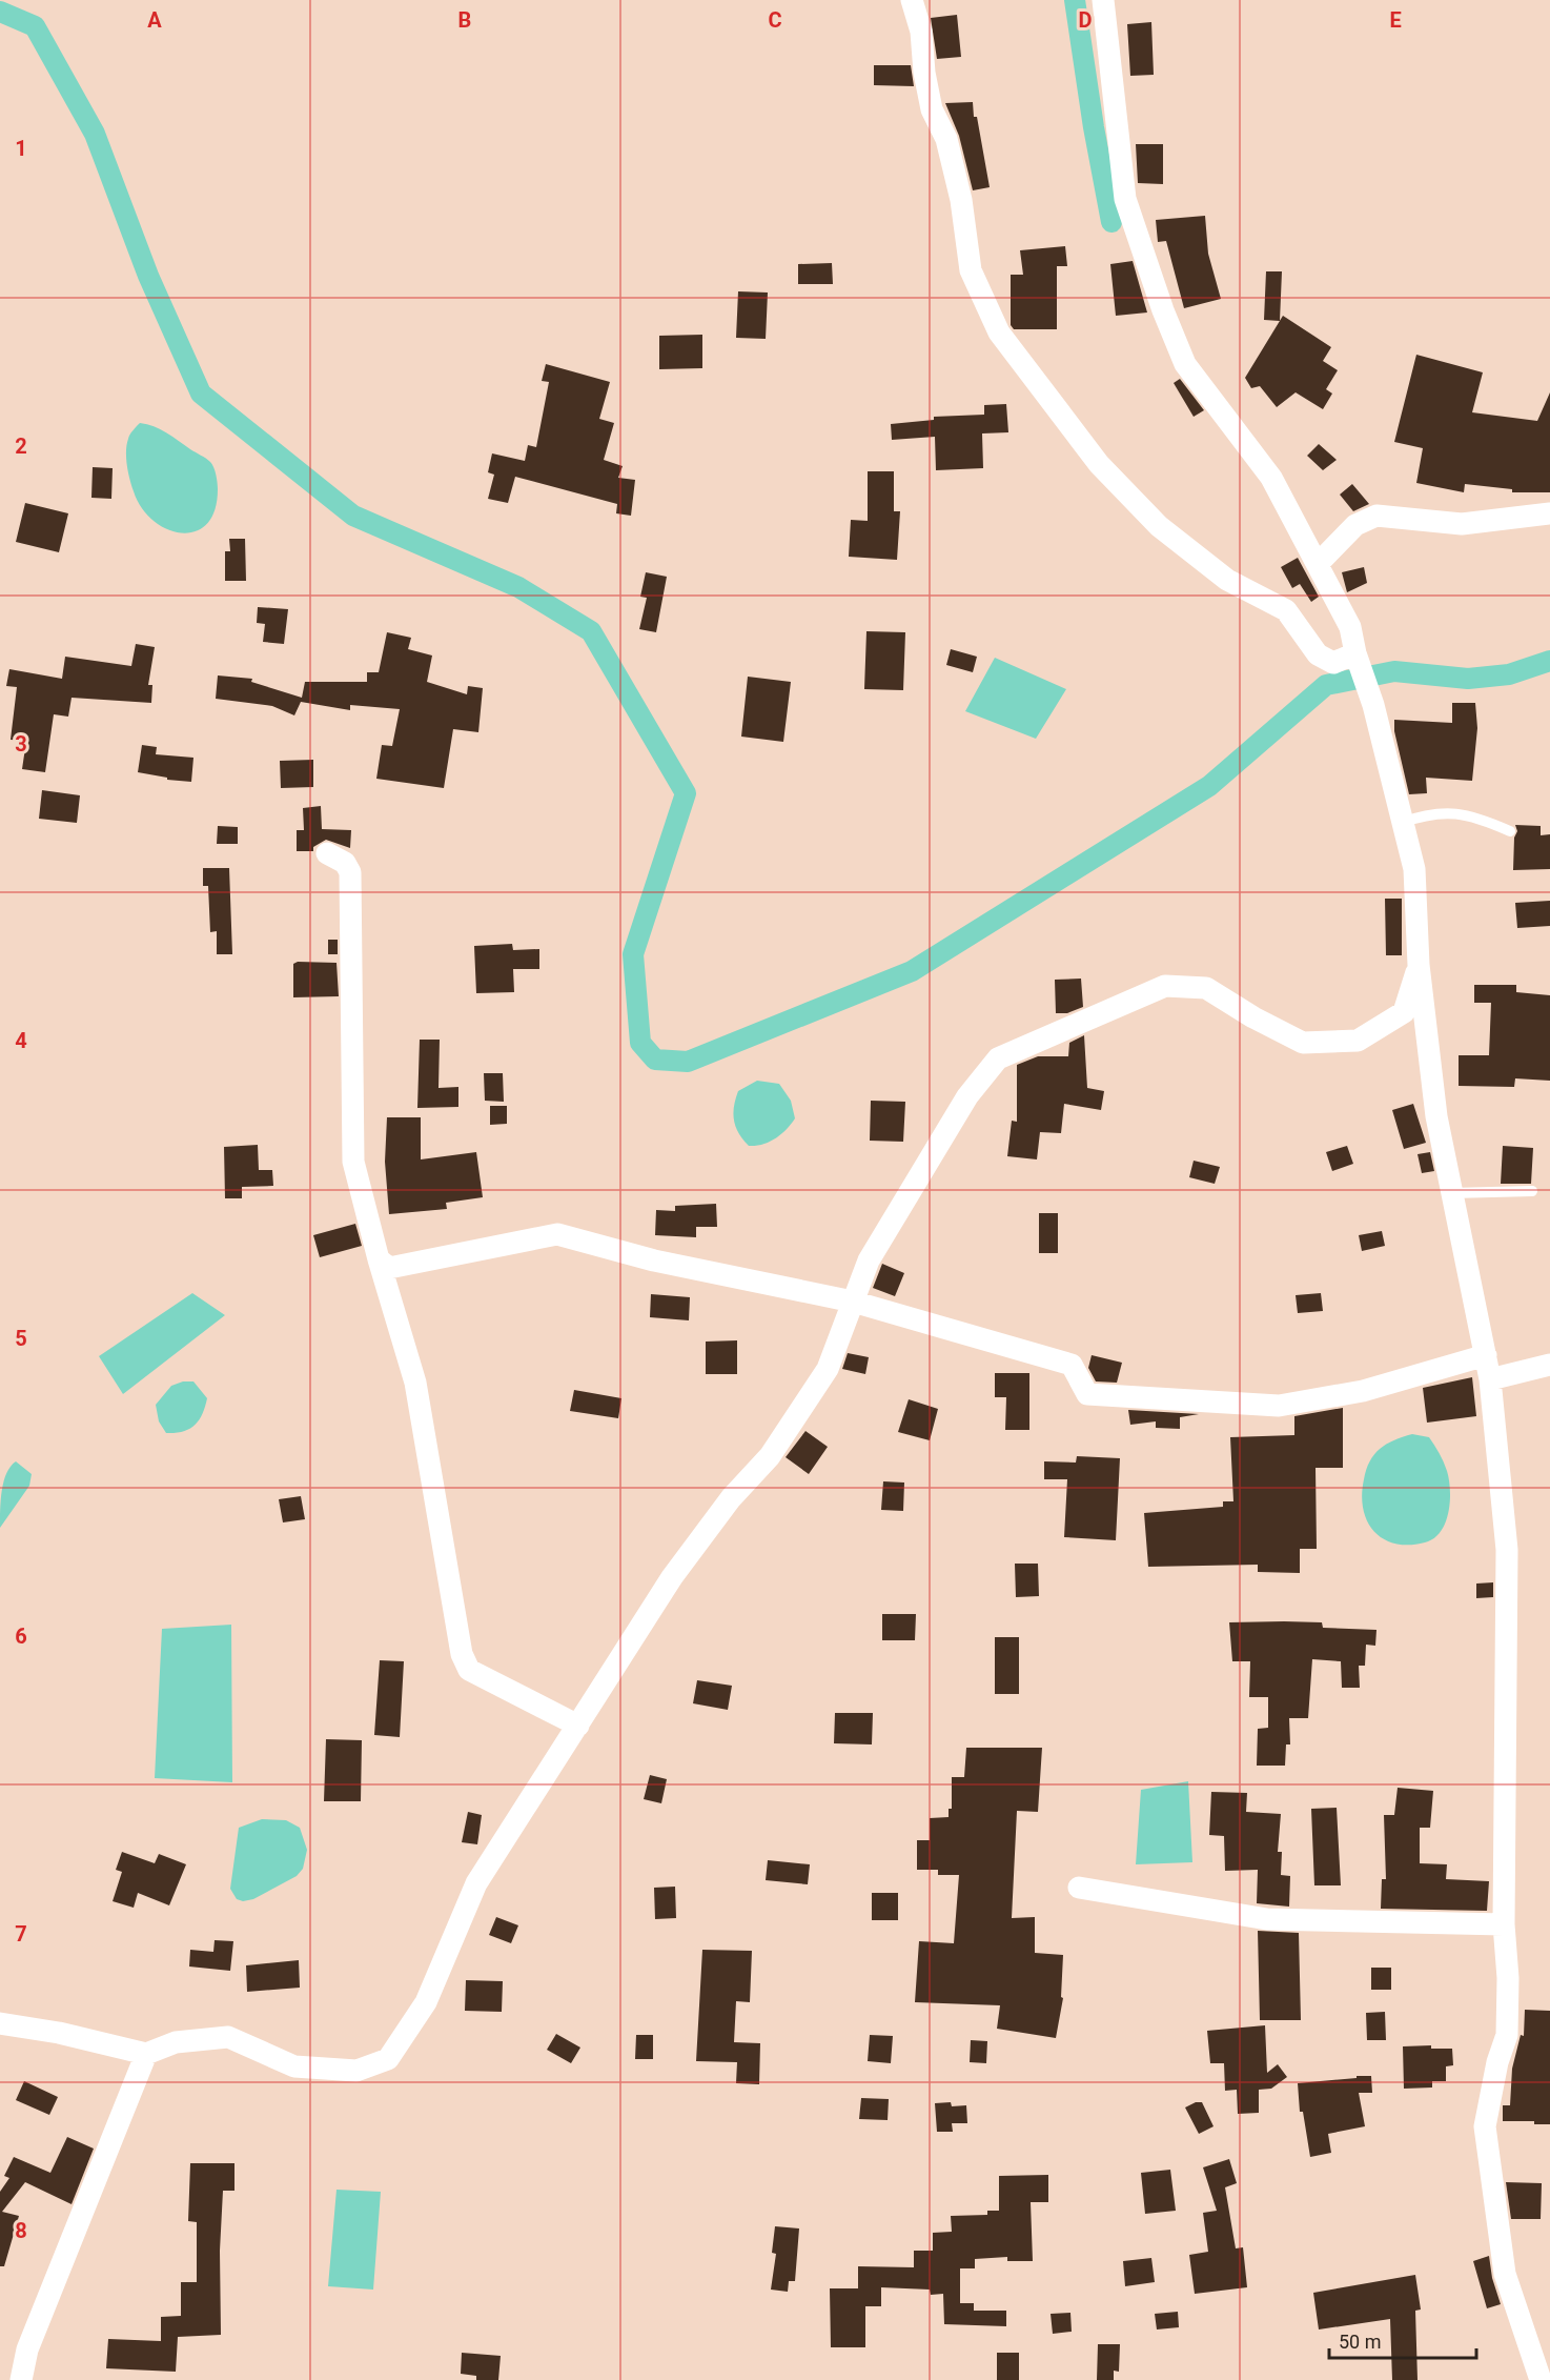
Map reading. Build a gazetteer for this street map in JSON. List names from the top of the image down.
{
  "scale_bar": "50 m",
  "grid": {
    "columns": [
      "A",
      "B",
      "C",
      "D",
      "E"
    ],
    "rows": [
      "1",
      "2",
      "3",
      "4",
      "5",
      "6",
      "7",
      "8"
    ]
  }
}
